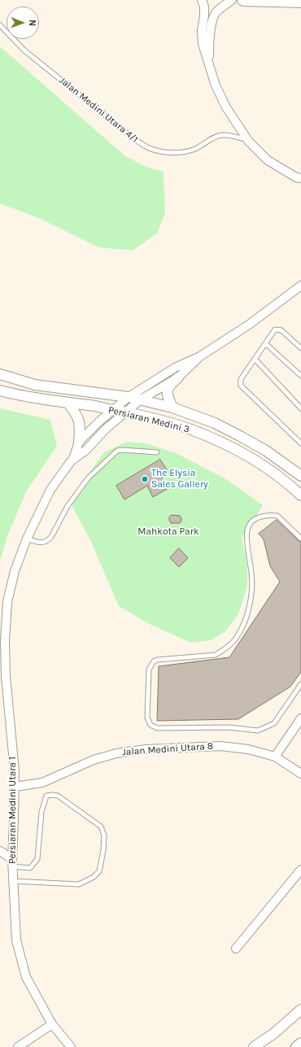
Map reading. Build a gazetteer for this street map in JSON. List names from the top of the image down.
{
  "streets": {
    "street": ["Persiaran Medini 3", "Jalan Medini Utara 8", "Persiaran Medini Utara 1"],
    "lane": ["Jalan Medini Utara 4/1"]
  },
  "crossings": [
    ["Persiaran Medini 3", "Persiaran Medini Utara 1"],
    ["Jalan Medini Utara 8", "Persiaran Medini Utara 1"]
  ],
  "parks": ["Mahkota Park"],
  "places": ["The Elysia Sales Gallery"],
  "north": "right"
}
